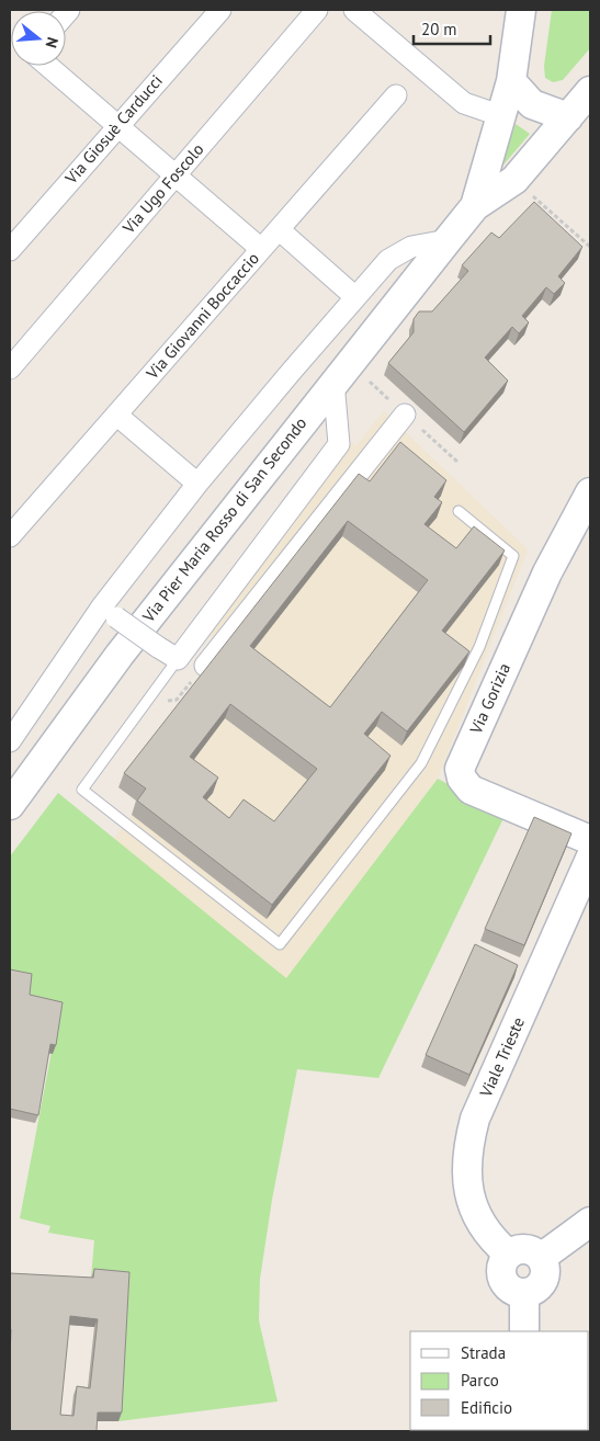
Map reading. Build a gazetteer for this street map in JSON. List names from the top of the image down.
{
  "streets": {
    "main road": ["Via Pier Maria Rosso di San Secondo", "Via Gorizia", "Viale Trieste"],
    "street": ["Via Giosuè Carducci", "Via Ugo Foscolo", "Via Giovanni Boccaccio"]
  },
  "legend": ["Strada", "Parco", "Edificio"],
  "scale_bar": "20 m",
  "north": "right"
}
